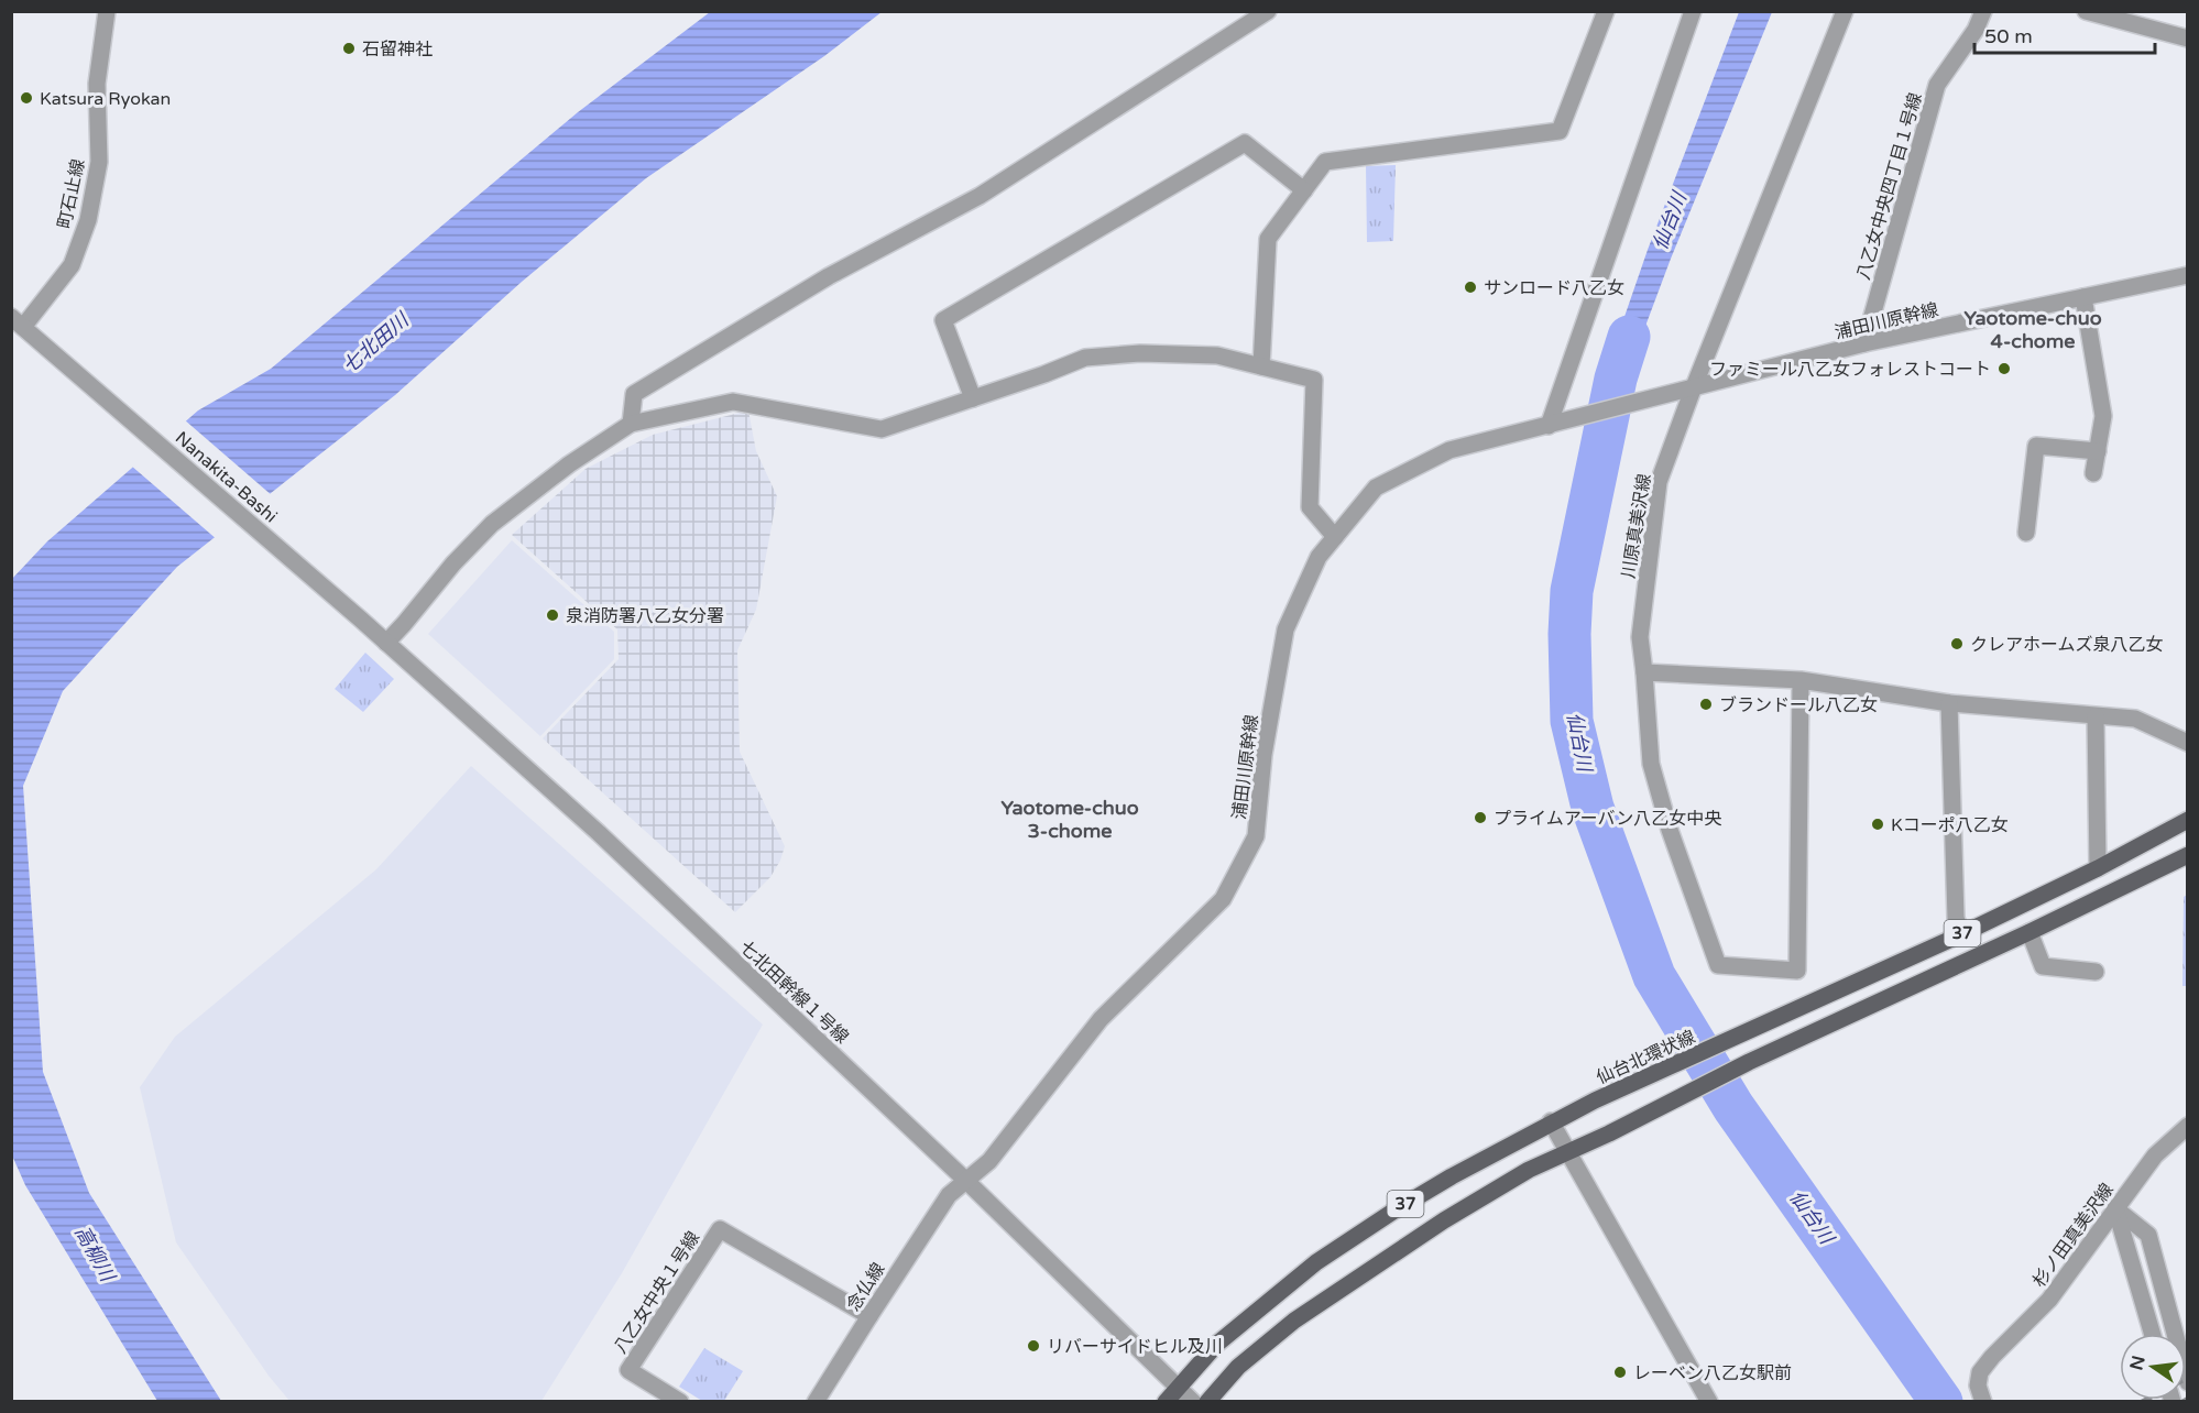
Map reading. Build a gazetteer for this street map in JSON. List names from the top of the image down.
{
  "streets": {
    "main road": ["37", "仙台北環状線"],
    "street": [
      "八乙女中央四丁目１号線",
      "町石止線",
      "浦田川原幹線",
      "Nanakita-Bashi",
      "川原真美沢線",
      "七北田幹線１号線",
      "杉ノ田真美沢線",
      "念仏線",
      "八乙女中央１号線"
    ]
  },
  "crossings": [
    ["八乙女中央四丁目１号線", "浦田川原幹線"],
    ["町石止線", "Nanakita-Bashi"],
    ["浦田川原幹線", "川原真美沢線"],
    ["浦田川原幹線", "七北田幹線１号線"],
    ["浦田川原幹線", "念仏線"],
    ["Nanakita-Bashi", "七北田幹線１号線"],
    ["七北田幹線１号線", "仙台北環状線"],
    ["念仏線", "八乙女中央１号線"]
  ],
  "districts": ["Yaotome-chuo 4-chome", "Yaotome-chuo 3-chome"],
  "water": ["仙台川", "七北田川", "高柳川"],
  "places": [
    "石留神社",
    "Katsura Ryokan",
    "サンロード八乙女",
    "ファミール八乙女フォレストコート",
    "泉消防署八乙女分署",
    "クレアホームズ泉八乙女",
    "ブランドール八乙女",
    "プライムアーバン八乙女中央",
    "Kコーポ八乙女",
    "リバーサイドヒル及川",
    "レーベン八乙女駅前"
  ],
  "scale_bar": "50 m",
  "north": "left"
}
